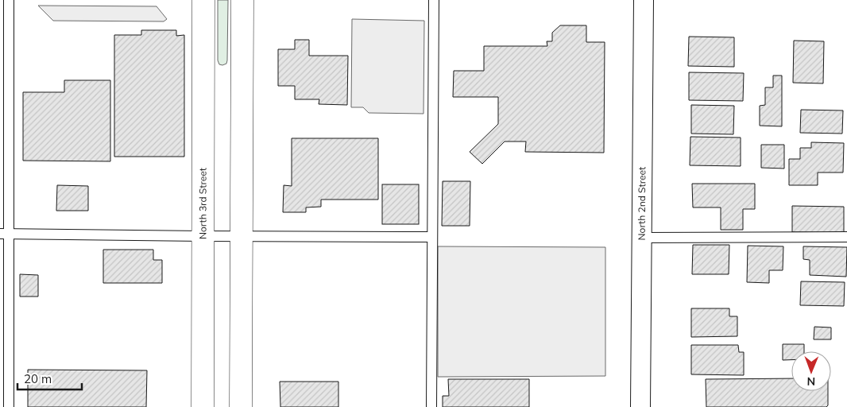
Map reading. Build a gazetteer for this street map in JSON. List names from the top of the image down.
{
  "streets": {
    "main road": ["North 3rd Street"],
    "street": ["North 2nd Street"]
  },
  "scale_bar": "20 m",
  "north": "bottom"
}
